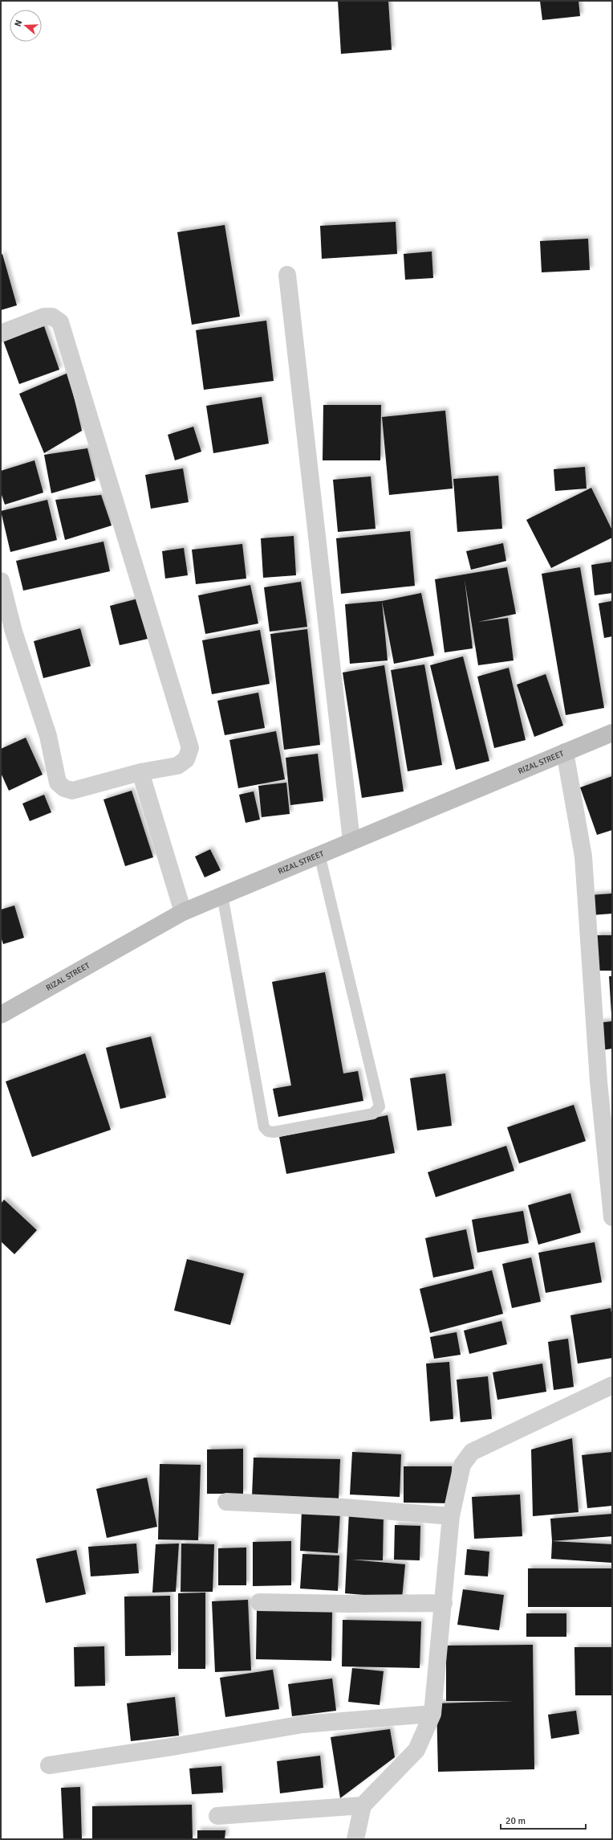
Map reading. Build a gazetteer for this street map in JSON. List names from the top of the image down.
{
  "streets": {
    "main road": ["RIZAL STREET"]
  },
  "scale_bar": "20 m",
  "north": "left"
}
